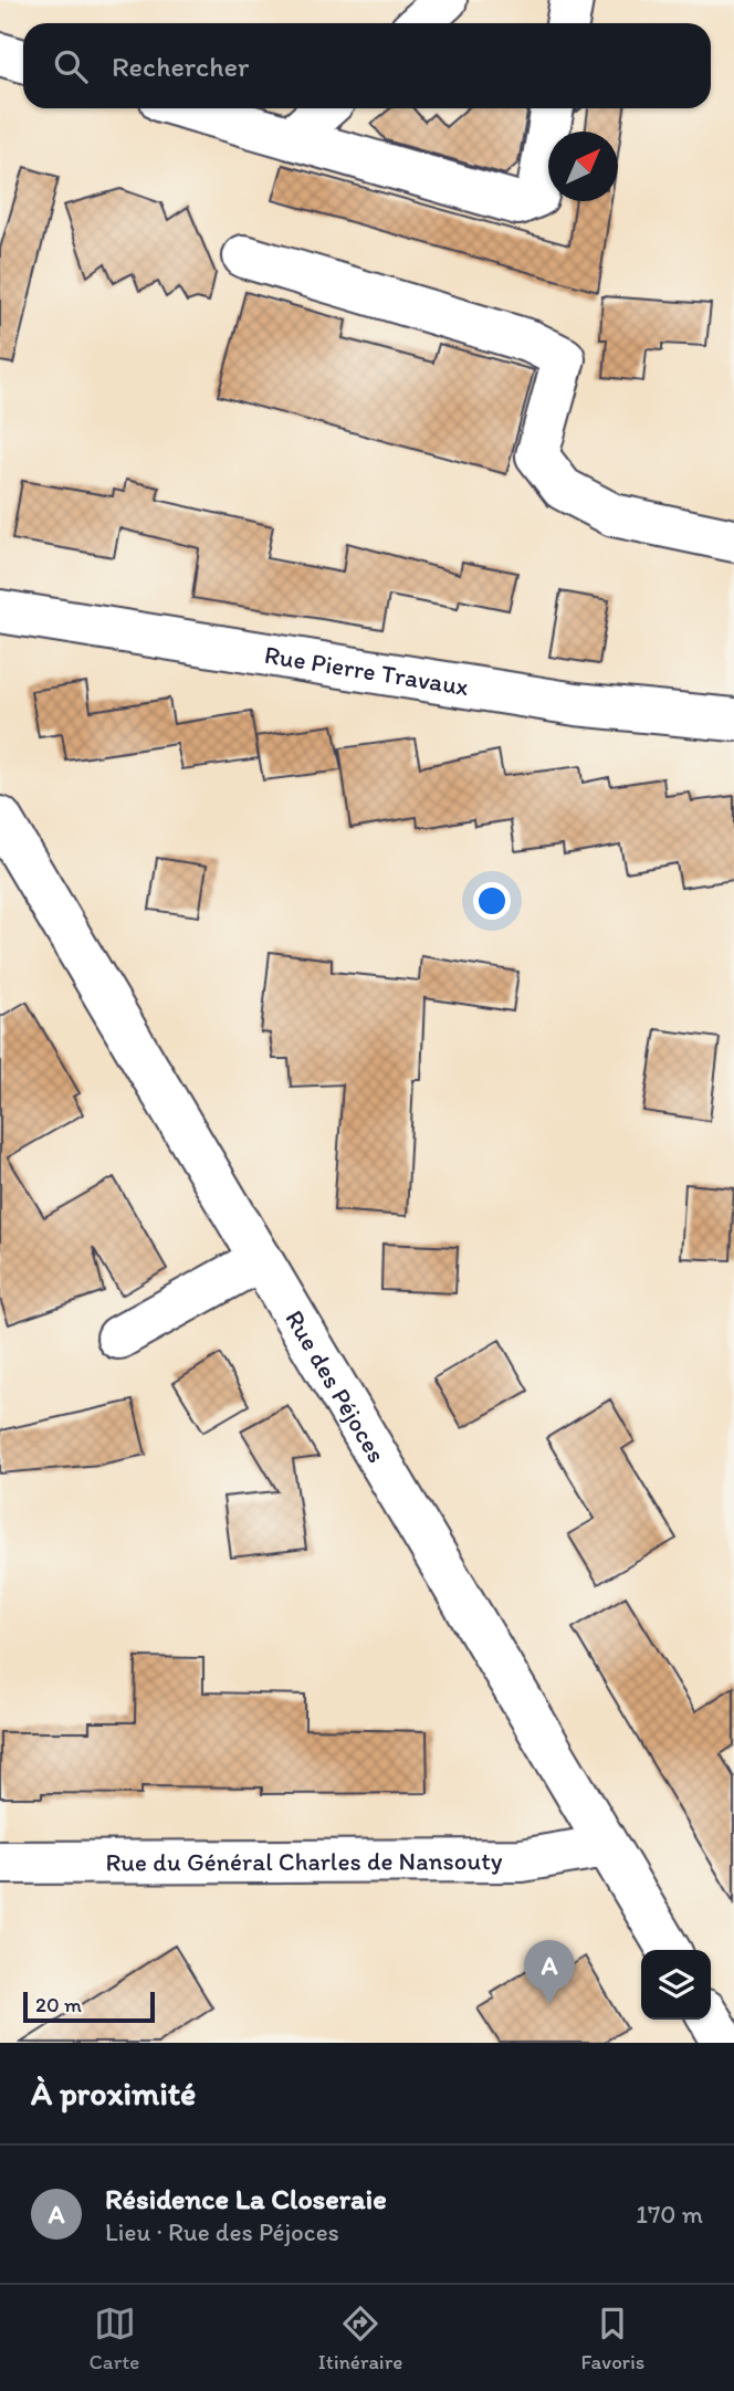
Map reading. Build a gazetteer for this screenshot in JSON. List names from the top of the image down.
{
  "streets": {
    "street": ["Rue Pierre Travaux", "Rue des Péjoces", "Rue du Général Charles de Nansouty"]
  },
  "crossings": [
    ["Rue des Péjoces", "Rue du Général Charles de Nansouty"]
  ],
  "scale_bar": "20 m",
  "north": "top right",
  "page": {
    "search": "Rechercher",
    "pins": "A",
    "scale": "20 m",
    "heading": "À proximité",
    "list": [
      {
        "mark": "A",
        "name": "Résidence La Closeraie",
        "note": "Lieu · Rue des Péjoces",
        "value": "170 m"
      }
    ],
    "nav": ["Carte", "Itinéraire", "Favoris"]
  }
}
